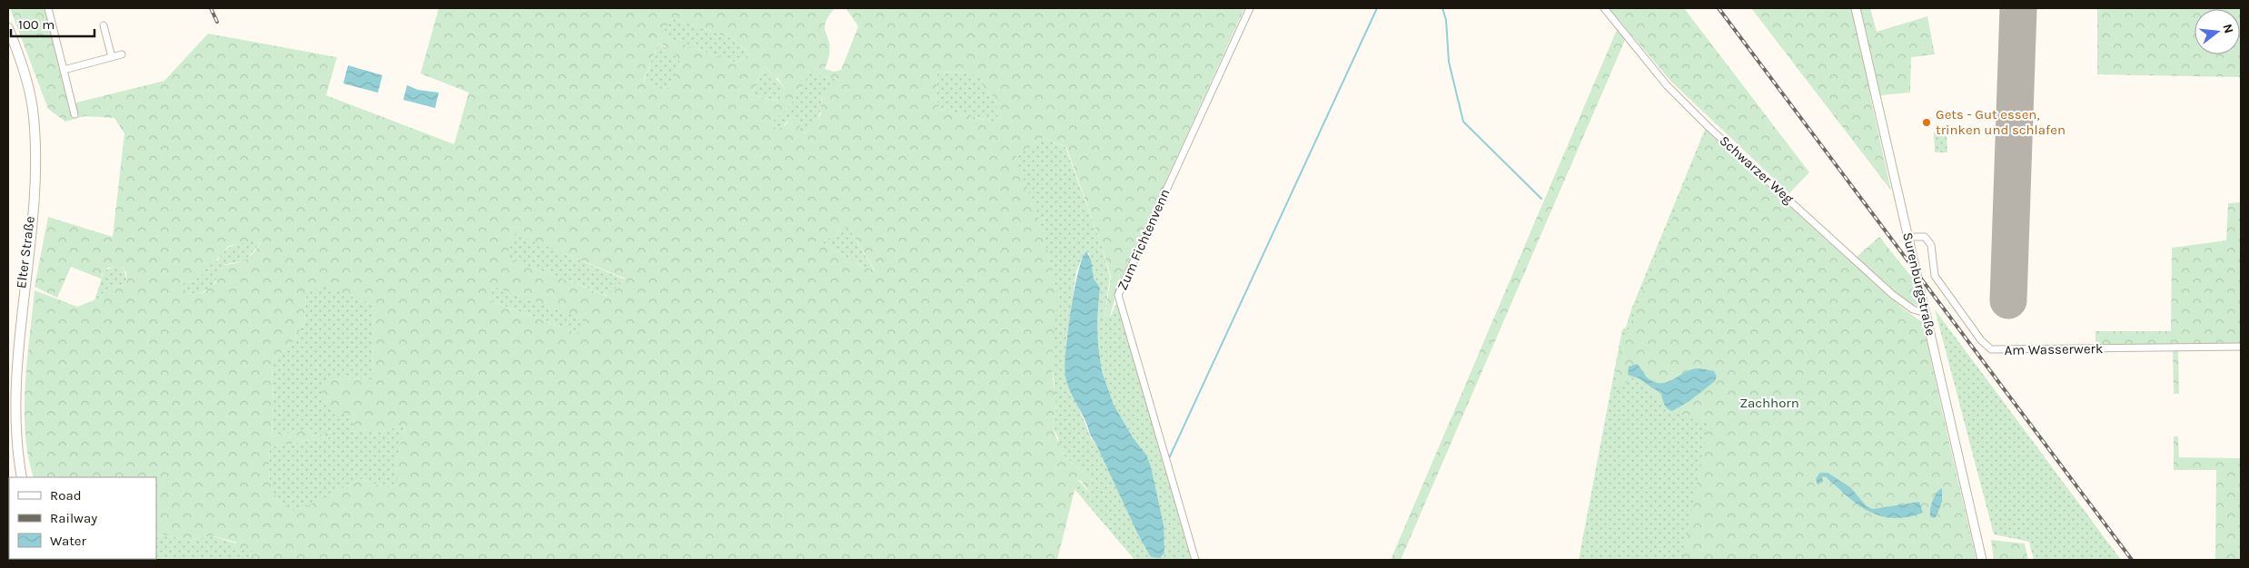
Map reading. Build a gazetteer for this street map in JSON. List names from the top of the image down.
{
  "streets": {
    "main road": ["Elter Straße"],
    "street": [
      "Schwarzer Weg",
      "Zum Fichtenvenn",
      "Surenburgstraße",
      "Am Wasserwerk"
    ]
  },
  "crossings": [
    ["Schwarzer Weg", "Surenburgstraße"],
    ["Surenburgstraße", "Am Wasserwerk"]
  ],
  "parks": ["Zachhorn"],
  "places": ["Gets - Gut essen, trinken und schlafen"],
  "legend": ["Road", "Railway", "Water"],
  "scale_bar": "100 m",
  "north": "right"
}
